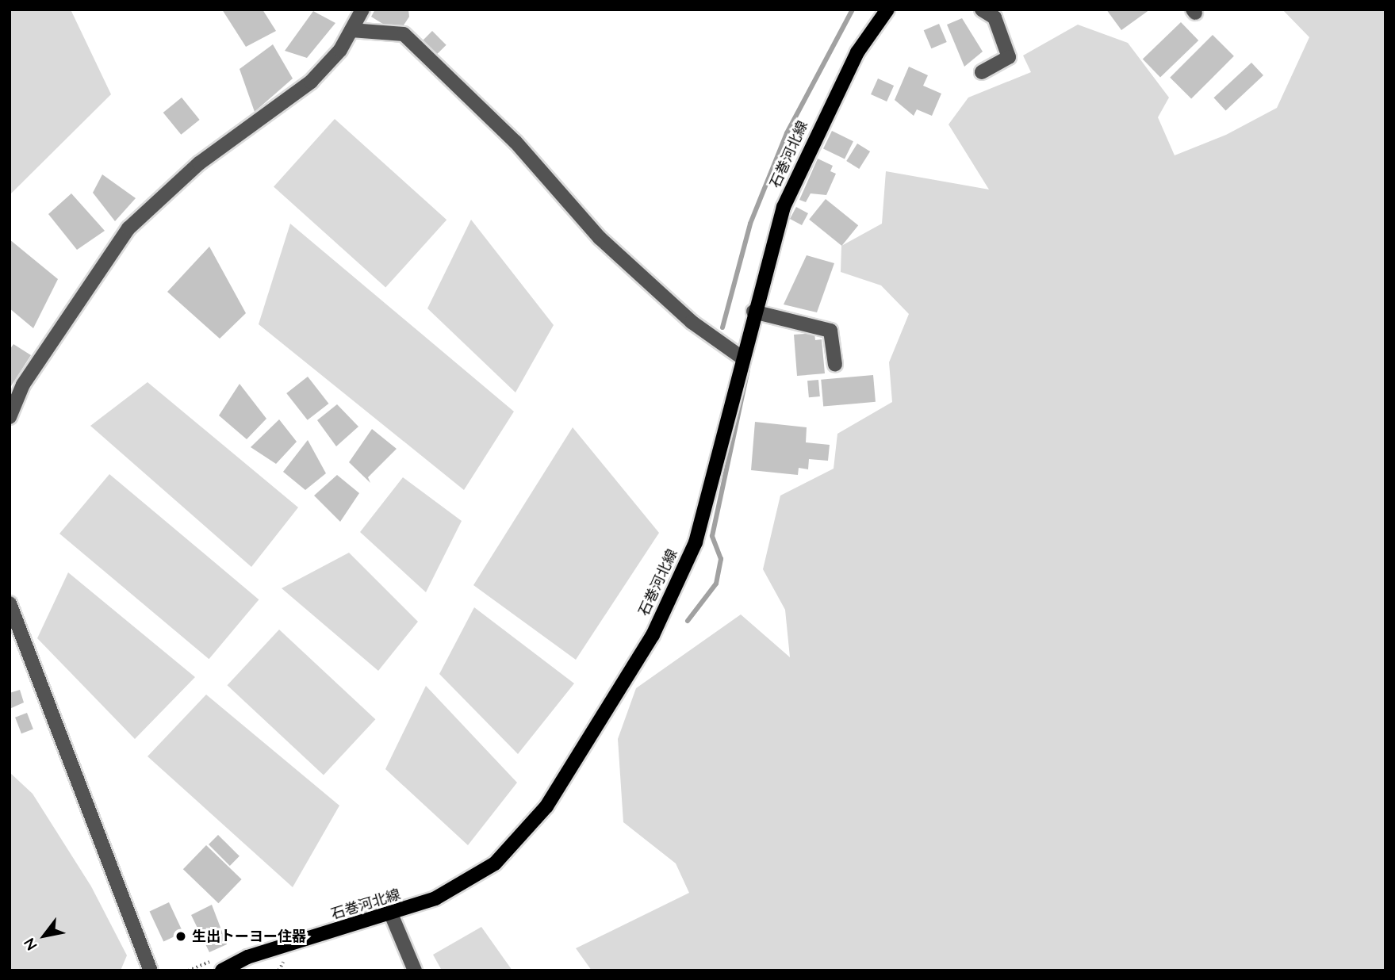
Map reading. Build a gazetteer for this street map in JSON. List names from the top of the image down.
{
  "streets": {
    "main road": ["石巻河北線"]
  },
  "places": ["生出トーヨー住器"],
  "north": "bottom left"
}
